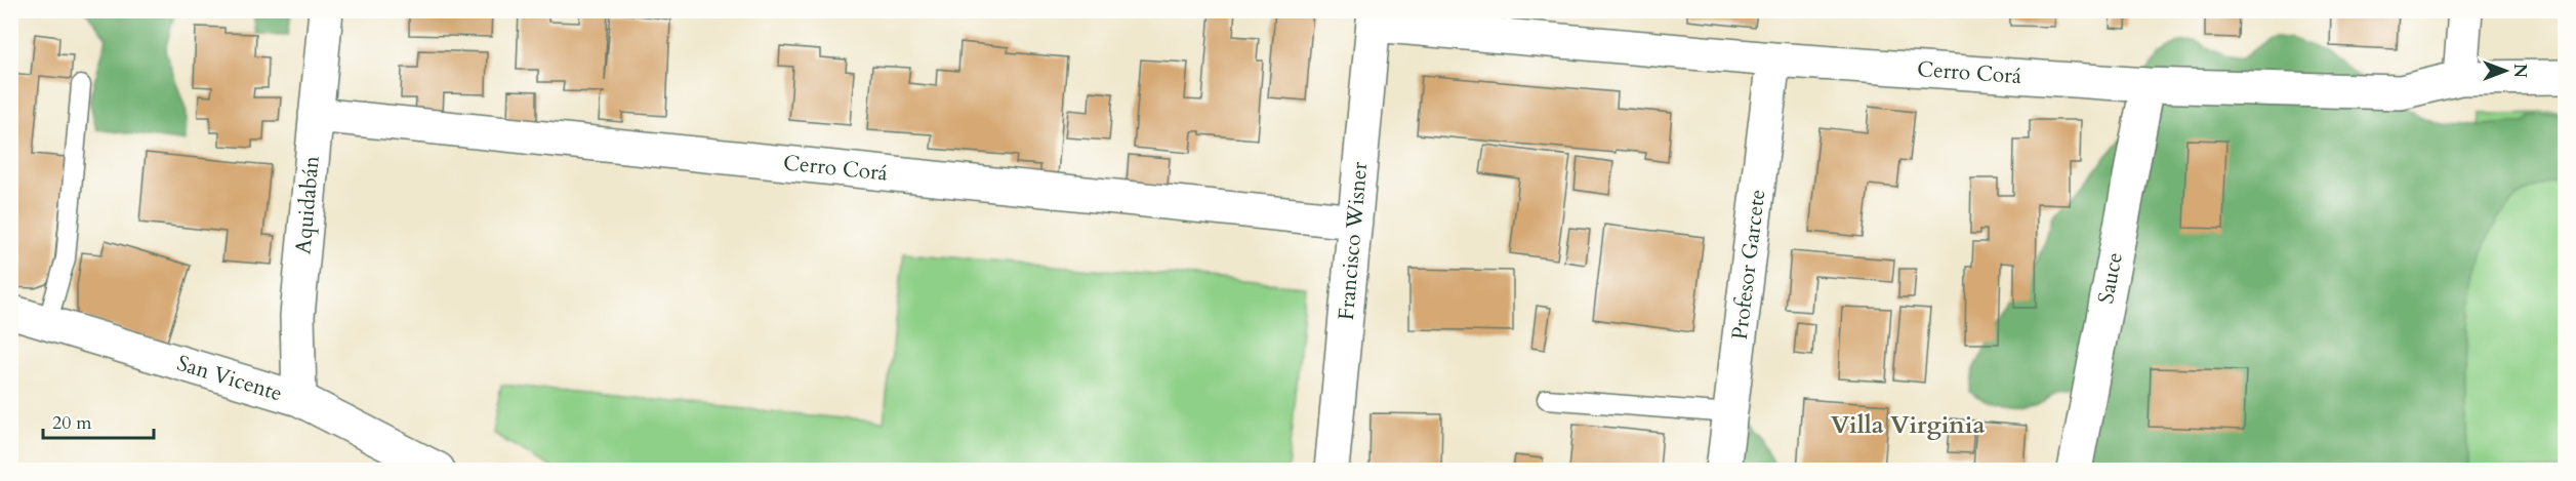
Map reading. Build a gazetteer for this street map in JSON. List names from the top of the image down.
{
  "streets": {
    "street": [
      "Cerro Corá",
      "Aquidabán",
      "Francisco Wisner",
      "Profesor Garcete",
      "Sauce",
      "San Vicente"
    ]
  },
  "crossings": [
    ["Cerro Corá", "Aquidabán"],
    ["Cerro Corá", "Francisco Wisner"],
    ["Cerro Corá", "Profesor Garcete"],
    ["Cerro Corá", "Sauce"],
    ["Aquidabán", "San Vicente"]
  ],
  "districts": ["Villa Virginia"],
  "scale_bar": "20 m",
  "north": "right"
}
